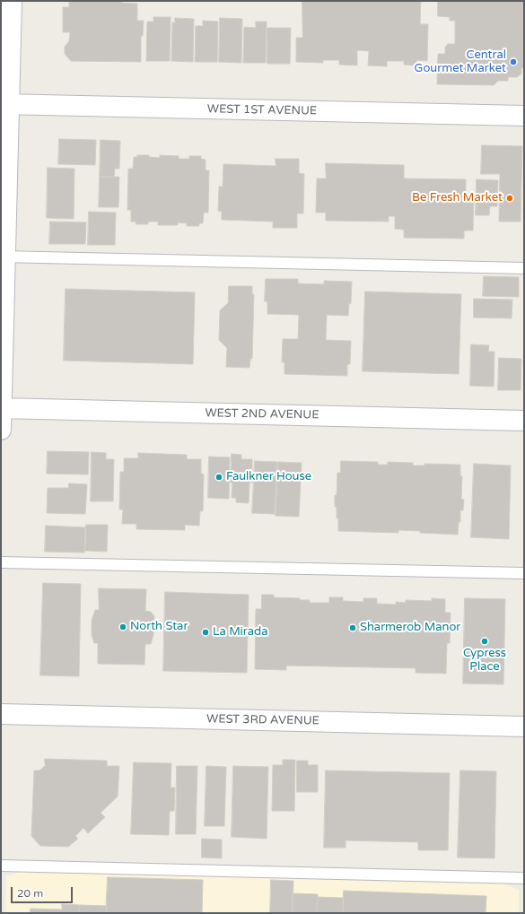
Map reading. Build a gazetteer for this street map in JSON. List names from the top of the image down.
{
  "streets": {
    "street": ["WEST 1ST AVENUE", "WEST 2ND AVENUE", "WEST 3RD AVENUE"]
  },
  "places": [
    "Central Gourmet Market",
    "Be Fresh Market",
    "Faulkner House",
    "North Star",
    "Sharmerob Manor",
    "La Mirada",
    "Cypress Place"
  ],
  "scale_bar": "20 m"
}
